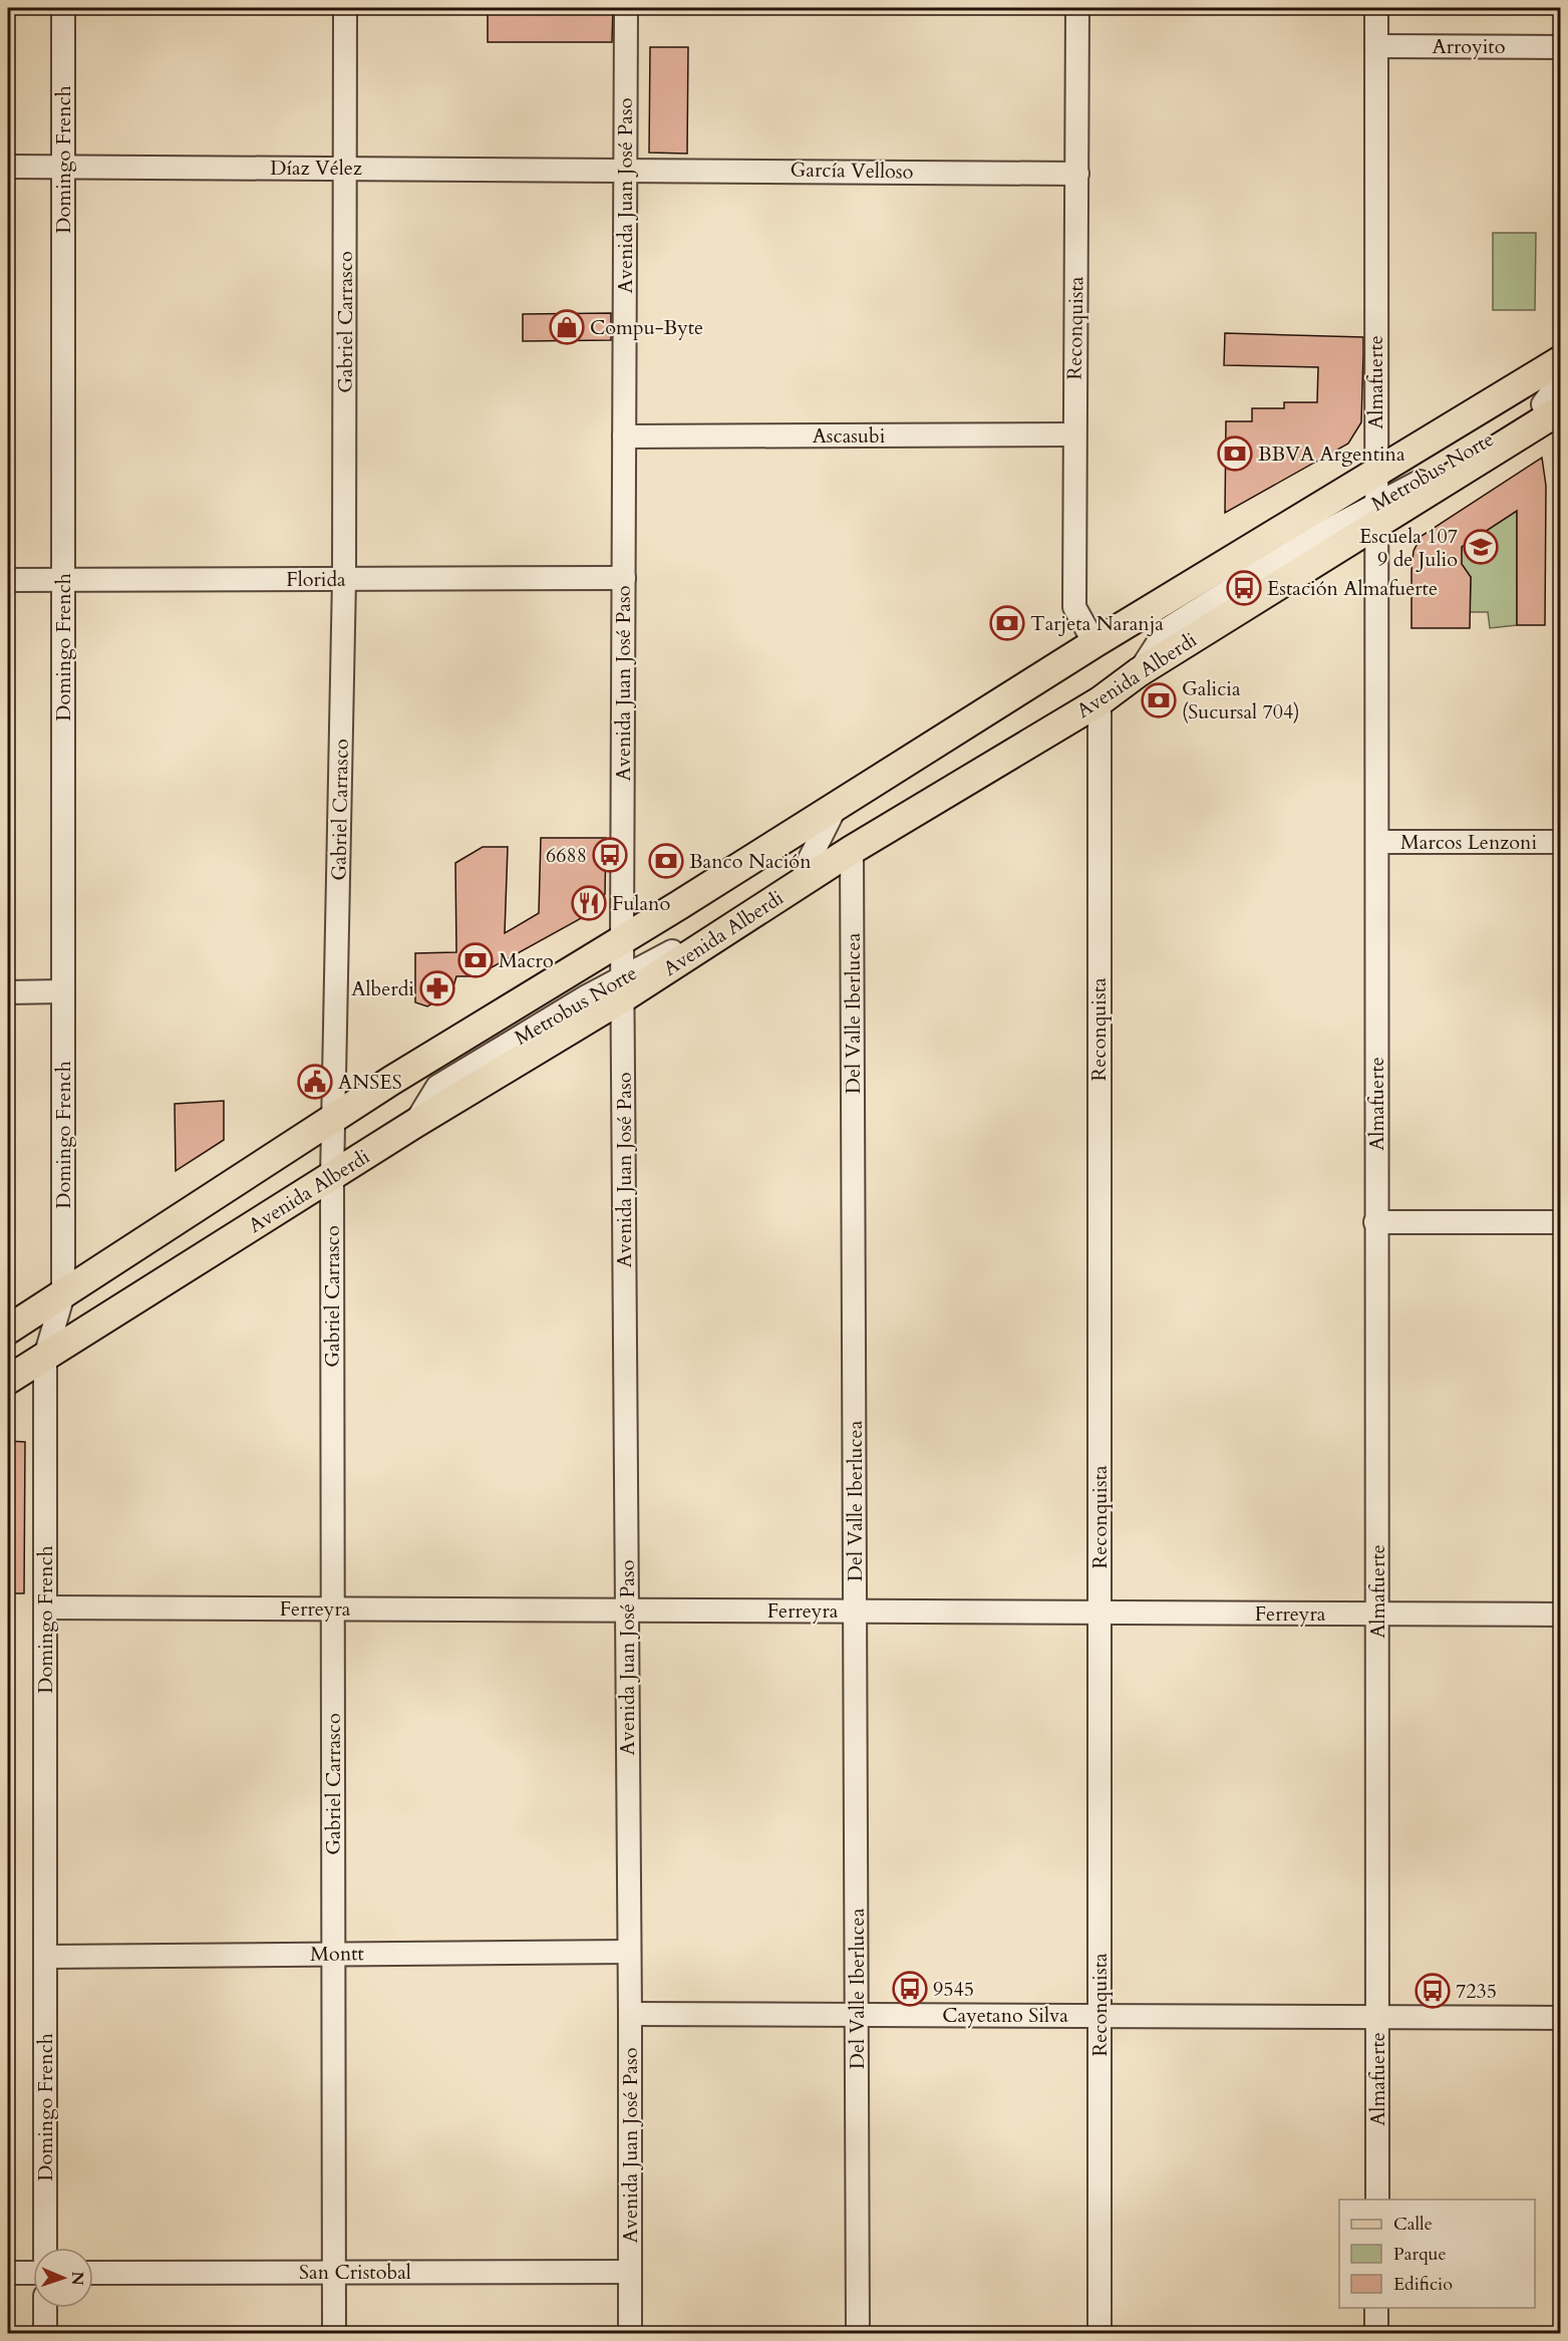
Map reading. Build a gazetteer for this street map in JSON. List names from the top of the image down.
{
  "streets": {
    "main road": ["Avenida Alberdi"],
    "street": [
      "Arroyito",
      "Domingo French",
      "Díaz Vélez",
      "García Velloso",
      "Avenida Juan José Paso",
      "Gabriel Carrasco",
      "Reconquista",
      "Almafuerte",
      "Ascasubi",
      "Metrobus Norte",
      "Florida",
      "Marcos Lenzoni",
      "Del Valle Iberlucea",
      "Ferreyra",
      "Montt",
      "Cayetano Silva",
      "San Cristobal"
    ]
  },
  "crossings": [
    ["Arroyito", "Almafuerte"],
    ["Domingo French", "Díaz Vélez"],
    ["Domingo French", "Florida"],
    ["Domingo French", "Avenida Alberdi"],
    ["Domingo French", "Ferreyra"],
    ["Domingo French", "Montt"],
    ["Díaz Vélez", "García Velloso"],
    ["Díaz Vélez", "Avenida Juan José Paso"],
    ["Díaz Vélez", "Gabriel Carrasco"],
    ["García Velloso", "Avenida Juan José Paso"],
    ["García Velloso", "Reconquista"],
    ["Avenida Juan José Paso", "Ascasubi"],
    ["Avenida Juan José Paso", "Metrobus Norte"],
    ["Avenida Juan José Paso", "Florida"],
    ["Avenida Juan José Paso", "Avenida Alberdi"],
    ["Avenida Juan José Paso", "Ferreyra"],
    ["Avenida Juan José Paso", "Montt"],
    ["Avenida Juan José Paso", "Cayetano Silva"],
    ["Avenida Juan José Paso", "San Cristobal"],
    ["Gabriel Carrasco", "Florida"],
    ["Gabriel Carrasco", "Avenida Alberdi"],
    ["Gabriel Carrasco", "Ferreyra"],
    ["Gabriel Carrasco", "Montt"],
    ["Gabriel Carrasco", "San Cristobal"],
    ["Reconquista", "Ascasubi"],
    ["Reconquista", "Avenida Alberdi"],
    ["Reconquista", "Ferreyra"],
    ["Reconquista", "Cayetano Silva"],
    ["Almafuerte", "Metrobus Norte"],
    ["Almafuerte", "Avenida Alberdi"],
    ["Almafuerte", "Marcos Lenzoni"],
    ["Almafuerte", "Ferreyra"],
    ["Almafuerte", "Cayetano Silva"],
    ["Metrobus Norte", "Avenida Alberdi"],
    ["Metrobus Norte", "Del Valle Iberlucea"],
    ["Avenida Alberdi", "Del Valle Iberlucea"],
    ["Del Valle Iberlucea", "Ferreyra"],
    ["Del Valle Iberlucea", "Cayetano Silva"]
  ],
  "places": {
    "shop": ["Compu-Byte"],
    "bank": [
      "BBVA Argentina",
      "Tarjeta Naranja",
      "Galicia (Sucursal 704)",
      "Banco Nación",
      "Macro"
    ],
    "school or university": ["Escuela 107 9 de Julio"],
    "bus stop": [
      "Estación Almafuerte",
      "6688",
      "9545",
      "7235"
    ],
    "restaurant": ["Fulano"],
    "pharmacy": ["Alberdi"],
    "public building": ["ANSES"]
  },
  "legend": ["Calle", "Parque", "Edificio"],
  "north": "right"
}
